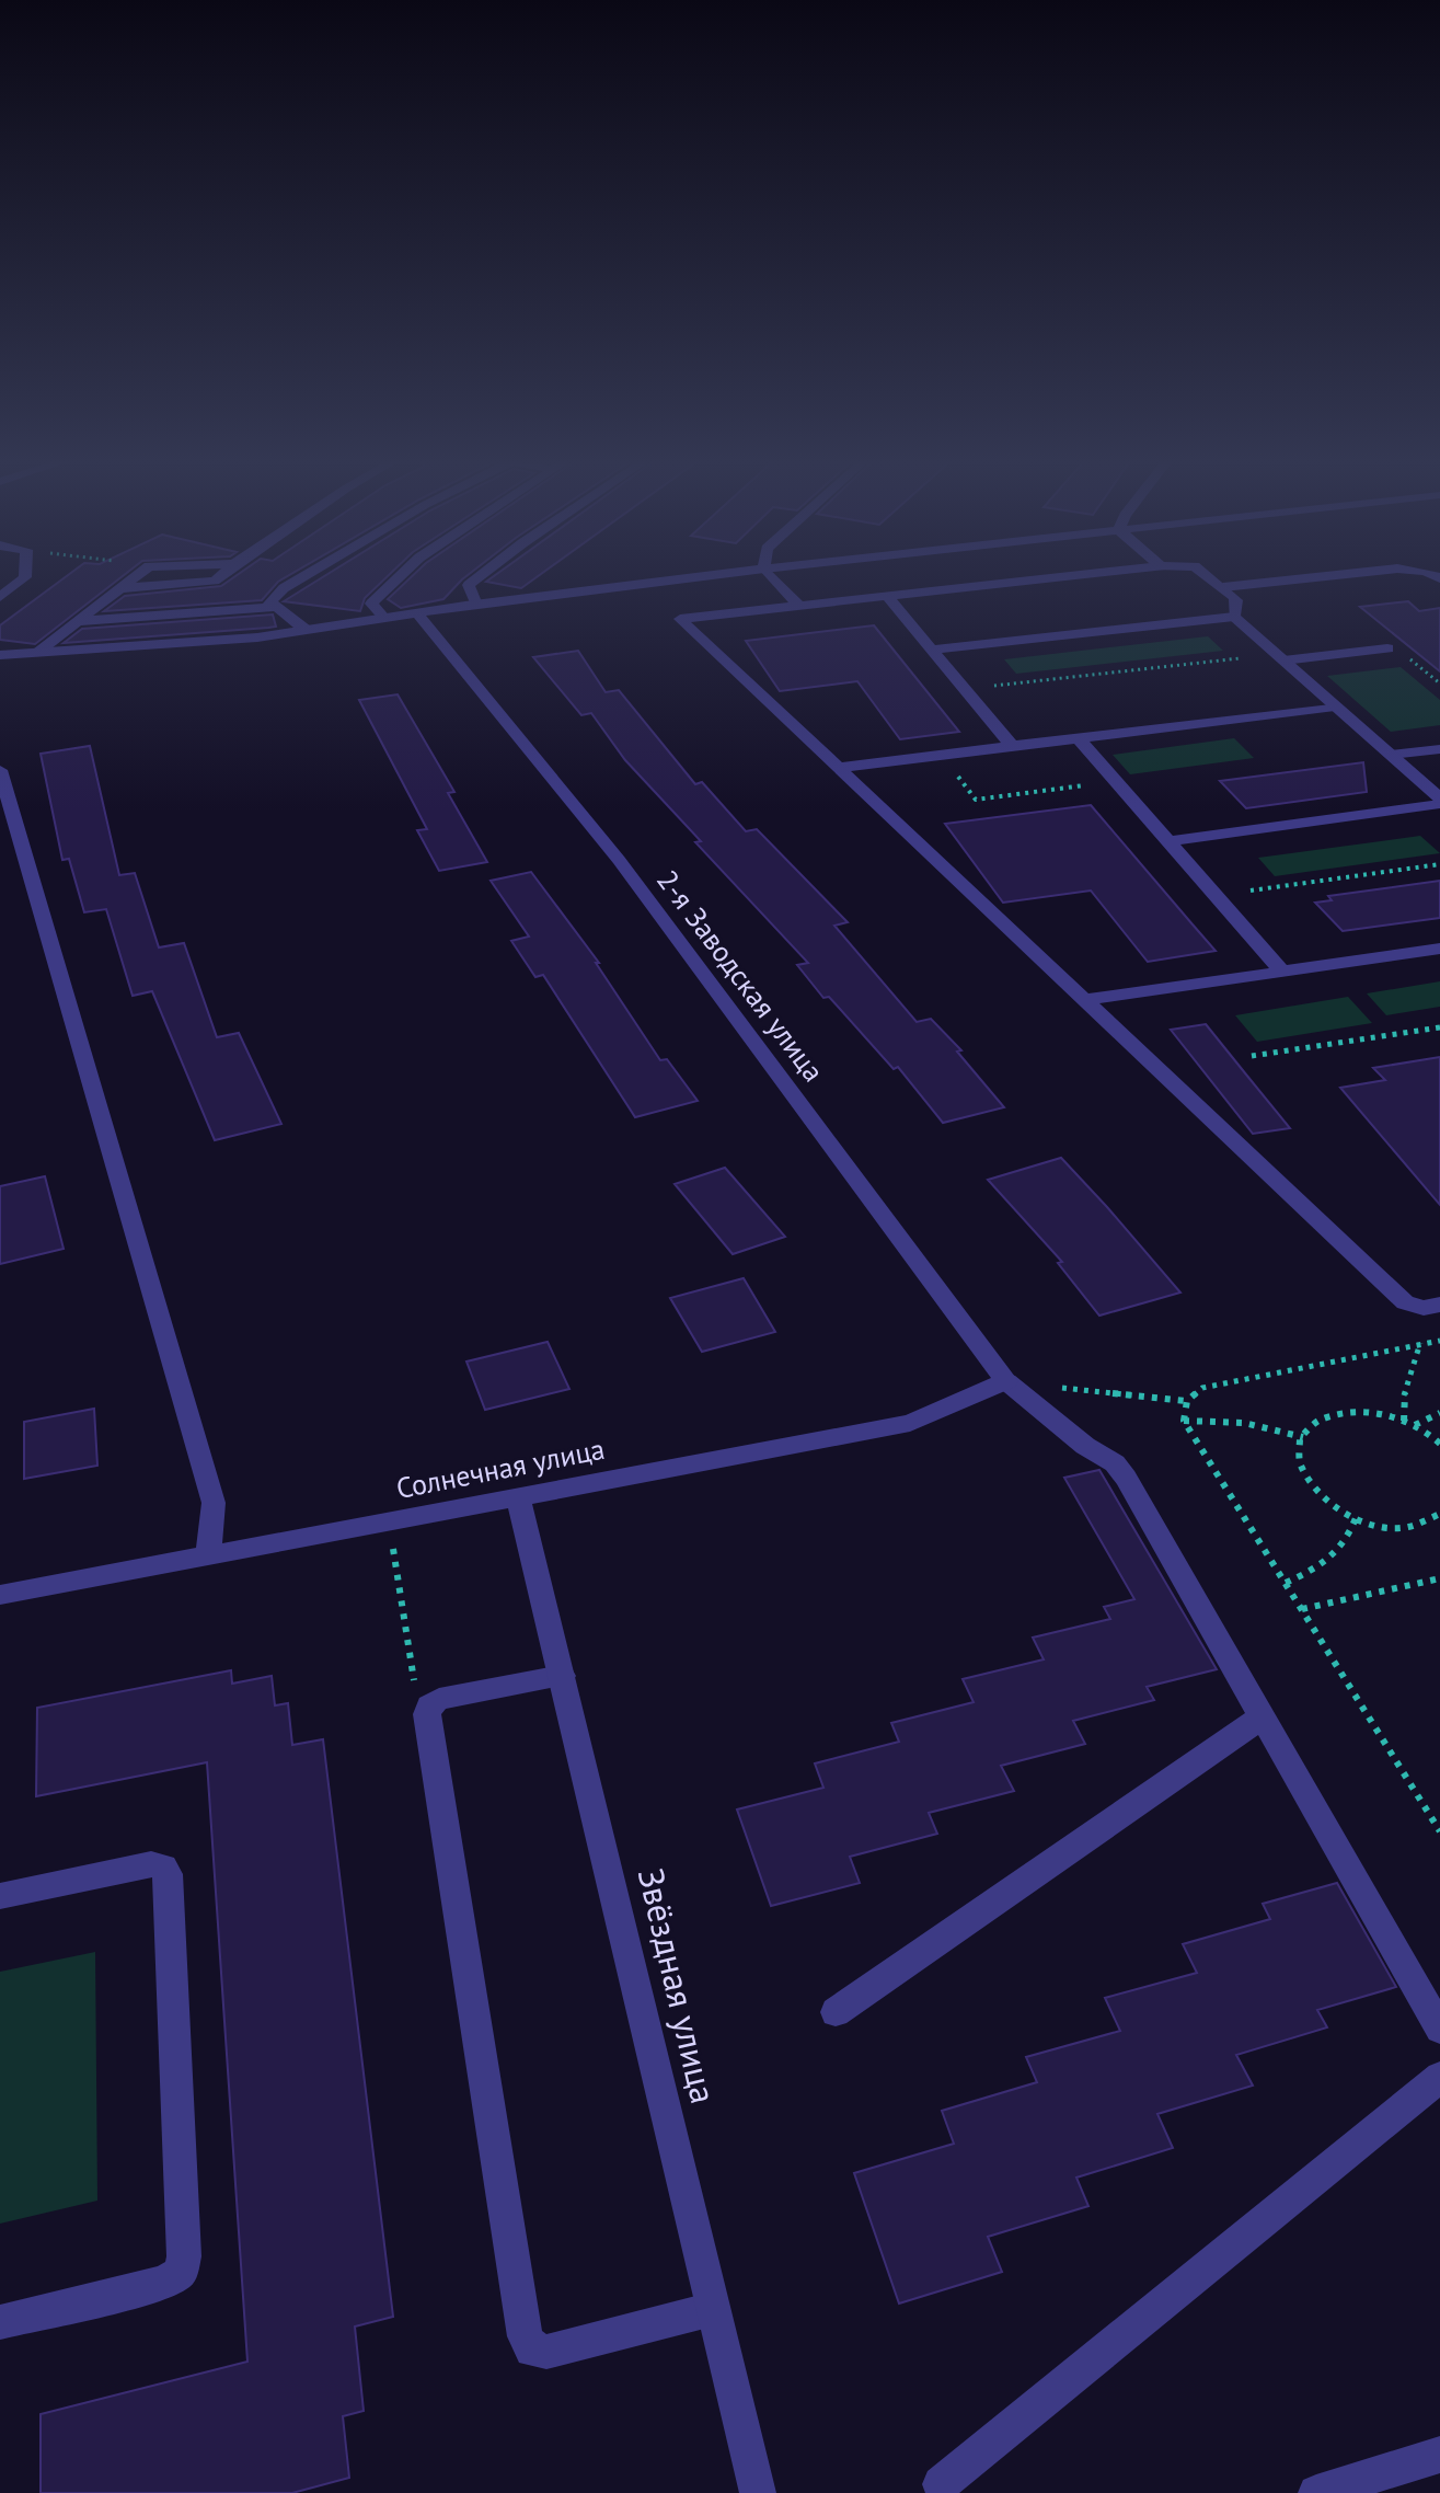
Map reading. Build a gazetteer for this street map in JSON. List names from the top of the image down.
{
  "streets": {
    "street": ["2-я Заводская улица", "Солнечная улица", "Звёздная улица"]
  },
  "crossings": [
    ["2-я Заводская улица", "Солнечная улица"],
    ["Солнечная улица", "Звёздная улица"]
  ]
}
